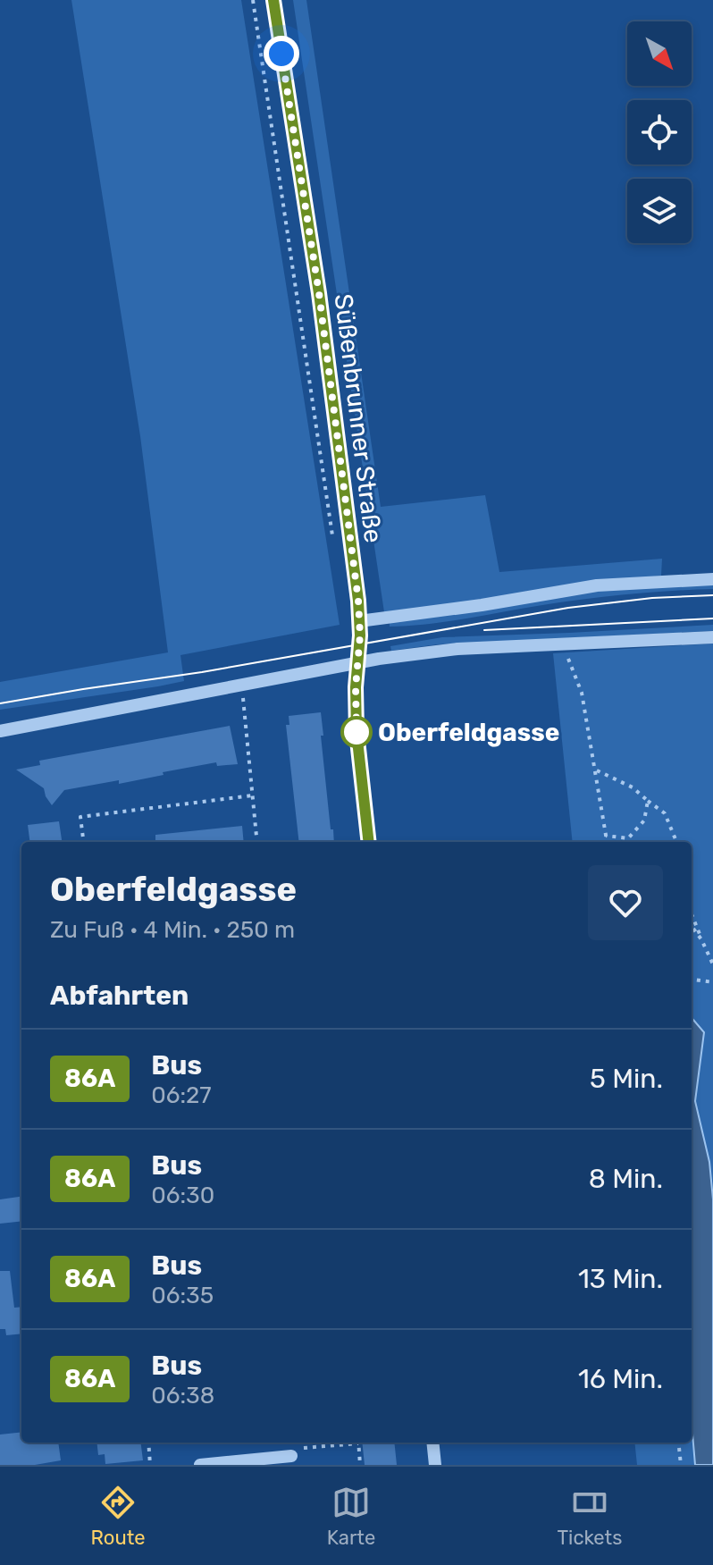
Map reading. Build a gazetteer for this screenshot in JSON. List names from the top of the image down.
{
  "streets": {
    "street": ["Süßenbrunner Straße"]
  },
  "places": ["Oberfeldgasse"],
  "lines": ["bus line 86A"],
  "north": "bottom right",
  "page": {
    "heading": [
      ["Oberfeldgasse", "Zu Fuß · 4 Min. · 250 m"],
      "Abfahrten"
    ],
    "list": [
      {
        "mark": "86A",
        "name": "Bus",
        "note": "06:27",
        "value": "5 Min."
      },
      {
        "mark": "86A",
        "name": "Bus",
        "note": "06:30",
        "value": "8 Min."
      },
      {
        "mark": "86A",
        "name": "Bus",
        "note": "06:35",
        "value": "13 Min."
      },
      {
        "mark": "86A",
        "name": "Bus",
        "note": "06:38",
        "value": "16 Min."
      }
    ],
    "tabs": ["Route", "Karte", "Tickets"]
  }
}
